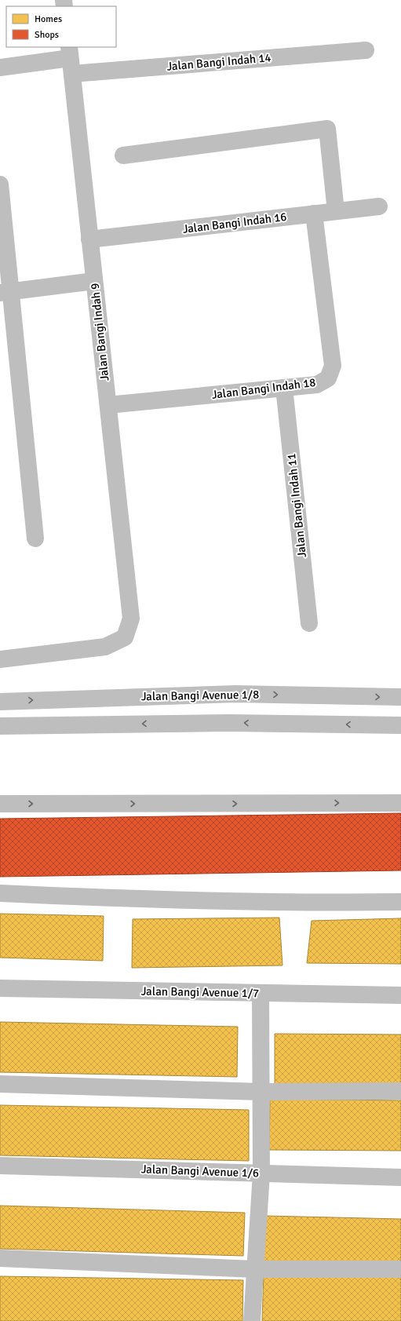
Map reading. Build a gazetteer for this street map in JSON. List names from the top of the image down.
{
  "streets": {
    "street": [
      "Jalan Bangi Indah 14",
      "Jalan Bangi Indah 16",
      "Jalan Bangi Indah 9",
      "Jalan Bangi Indah 18",
      "Jalan Bangi Indah 11",
      "Jalan Bangi Avenue 1/8",
      "Jalan Bangi Avenue 1/7",
      "Jalan Bangi Avenue 1/6"
    ]
  },
  "crossings": [
    ["Jalan Bangi Indah 14", "Jalan Bangi Indah 9"],
    ["Jalan Bangi Indah 16", "Jalan Bangi Indah 9"],
    ["Jalan Bangi Indah 16", "Jalan Bangi Indah 18"],
    ["Jalan Bangi Indah 9", "Jalan Bangi Indah 18"],
    ["Jalan Bangi Indah 18", "Jalan Bangi Indah 11"]
  ],
  "legend": ["Homes", "Shops"]
}
